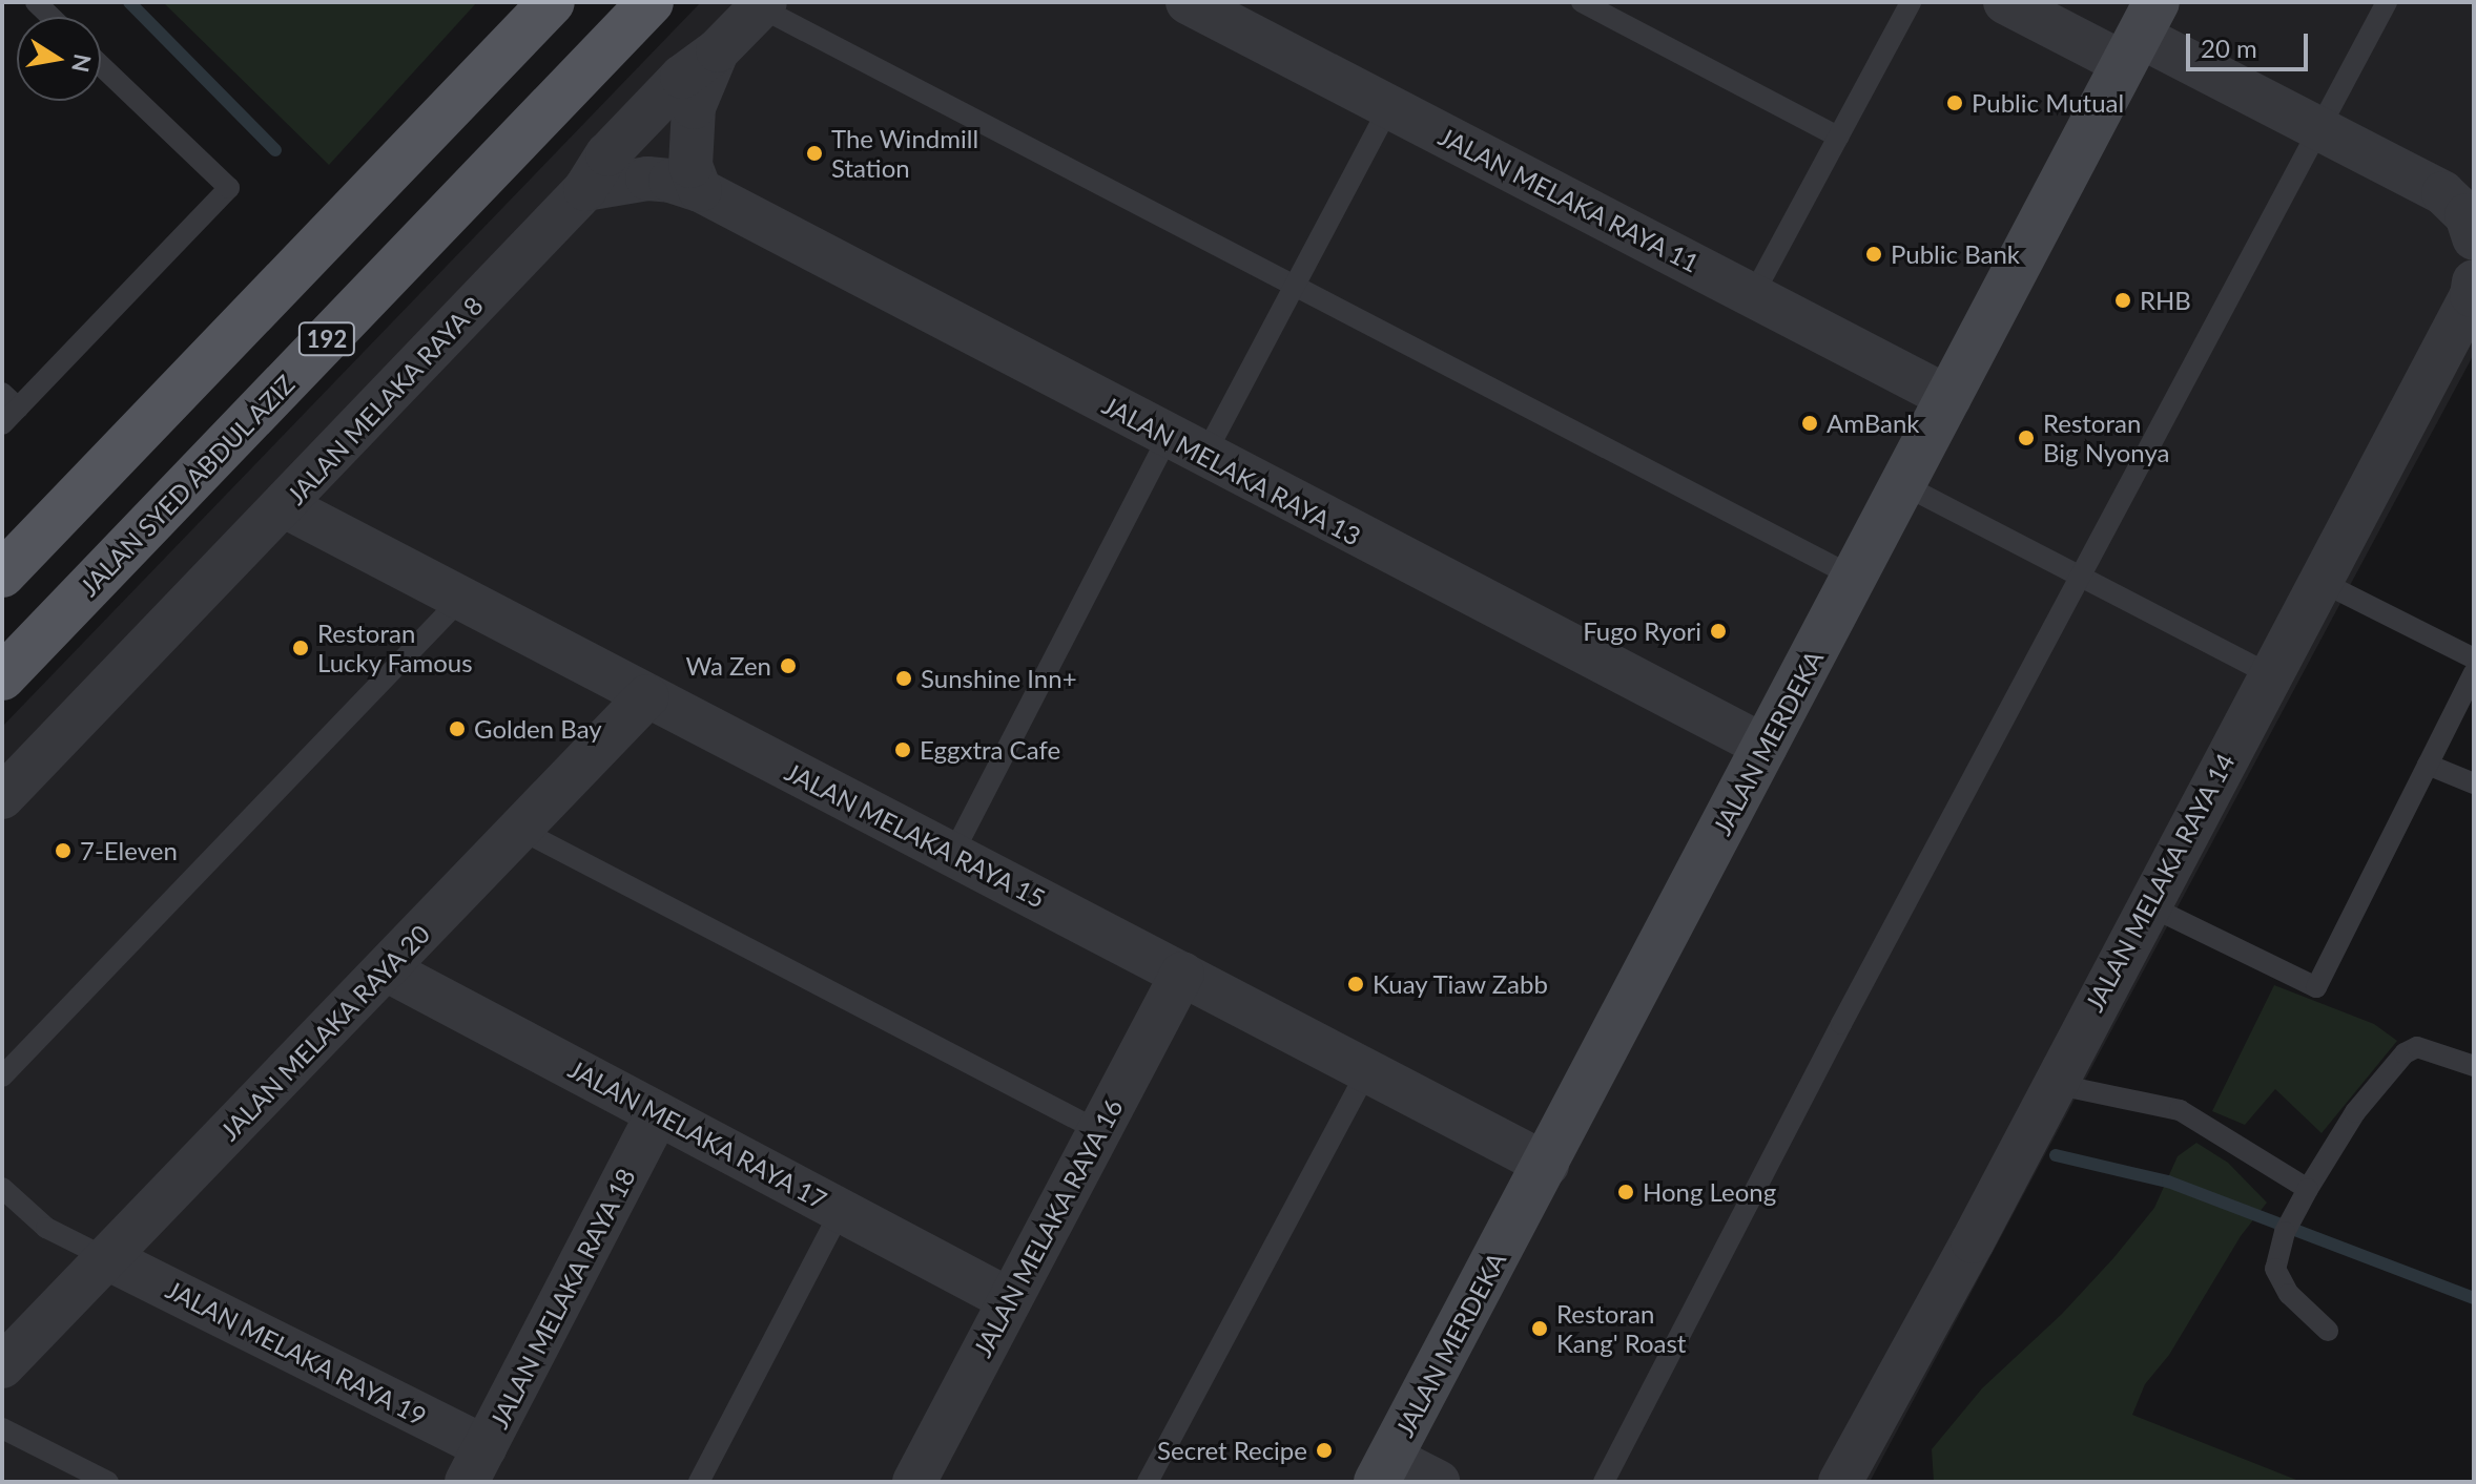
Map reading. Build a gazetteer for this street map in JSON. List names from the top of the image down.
{
  "streets": {
    "main road": ["192", "JALAN SYED ABDUL AZIZ", "JALAN MERDEKA"],
    "street": [
      "JALAN MELAKA RAYA 11",
      "JALAN MELAKA RAYA 8",
      "JALAN MELAKA RAYA 13",
      "JALAN MELAKA RAYA 15",
      "JALAN MELAKA RAYA 14",
      "JALAN MELAKA RAYA 20",
      "JALAN MELAKA RAYA 17",
      "JALAN MELAKA RAYA 16",
      "JALAN MELAKA RAYA 18",
      "JALAN MELAKA RAYA 19"
    ]
  },
  "crossings": [
    ["JALAN MELAKA RAYA 11", "JALAN MERDEKA"],
    ["JALAN MELAKA RAYA 8", "JALAN MELAKA RAYA 13"],
    ["JALAN MELAKA RAYA 8", "JALAN MELAKA RAYA 15"],
    ["JALAN MELAKA RAYA 13", "JALAN MERDEKA"],
    ["JALAN MERDEKA", "JALAN MELAKA RAYA 15"],
    ["JALAN MELAKA RAYA 15", "JALAN MELAKA RAYA 20"],
    ["JALAN MELAKA RAYA 15", "JALAN MELAKA RAYA 16"],
    ["JALAN MELAKA RAYA 20", "JALAN MELAKA RAYA 17"],
    ["JALAN MELAKA RAYA 20", "JALAN MELAKA RAYA 19"],
    ["JALAN MELAKA RAYA 17", "JALAN MELAKA RAYA 16"],
    ["JALAN MELAKA RAYA 17", "JALAN MELAKA RAYA 18"],
    ["JALAN MELAKA RAYA 18", "JALAN MELAKA RAYA 19"]
  ],
  "places": [
    "Public Mutual",
    "The Windmill Station",
    "Public Bank",
    "RHB",
    "AmBank",
    "Restoran Big Nyonya",
    "Fugo Ryori",
    "Restoran Lucky Famous",
    "Wa Zen",
    "Sunshine Inn+",
    "Golden Bay",
    "Eggxtra Cafe",
    "7-Eleven",
    "Kuay Tiaw Zabb",
    "Hong Leong",
    "Restoran Kang' Roast",
    "Secret Recipe"
  ],
  "scale_bar": "20 m",
  "north": "right"
}
